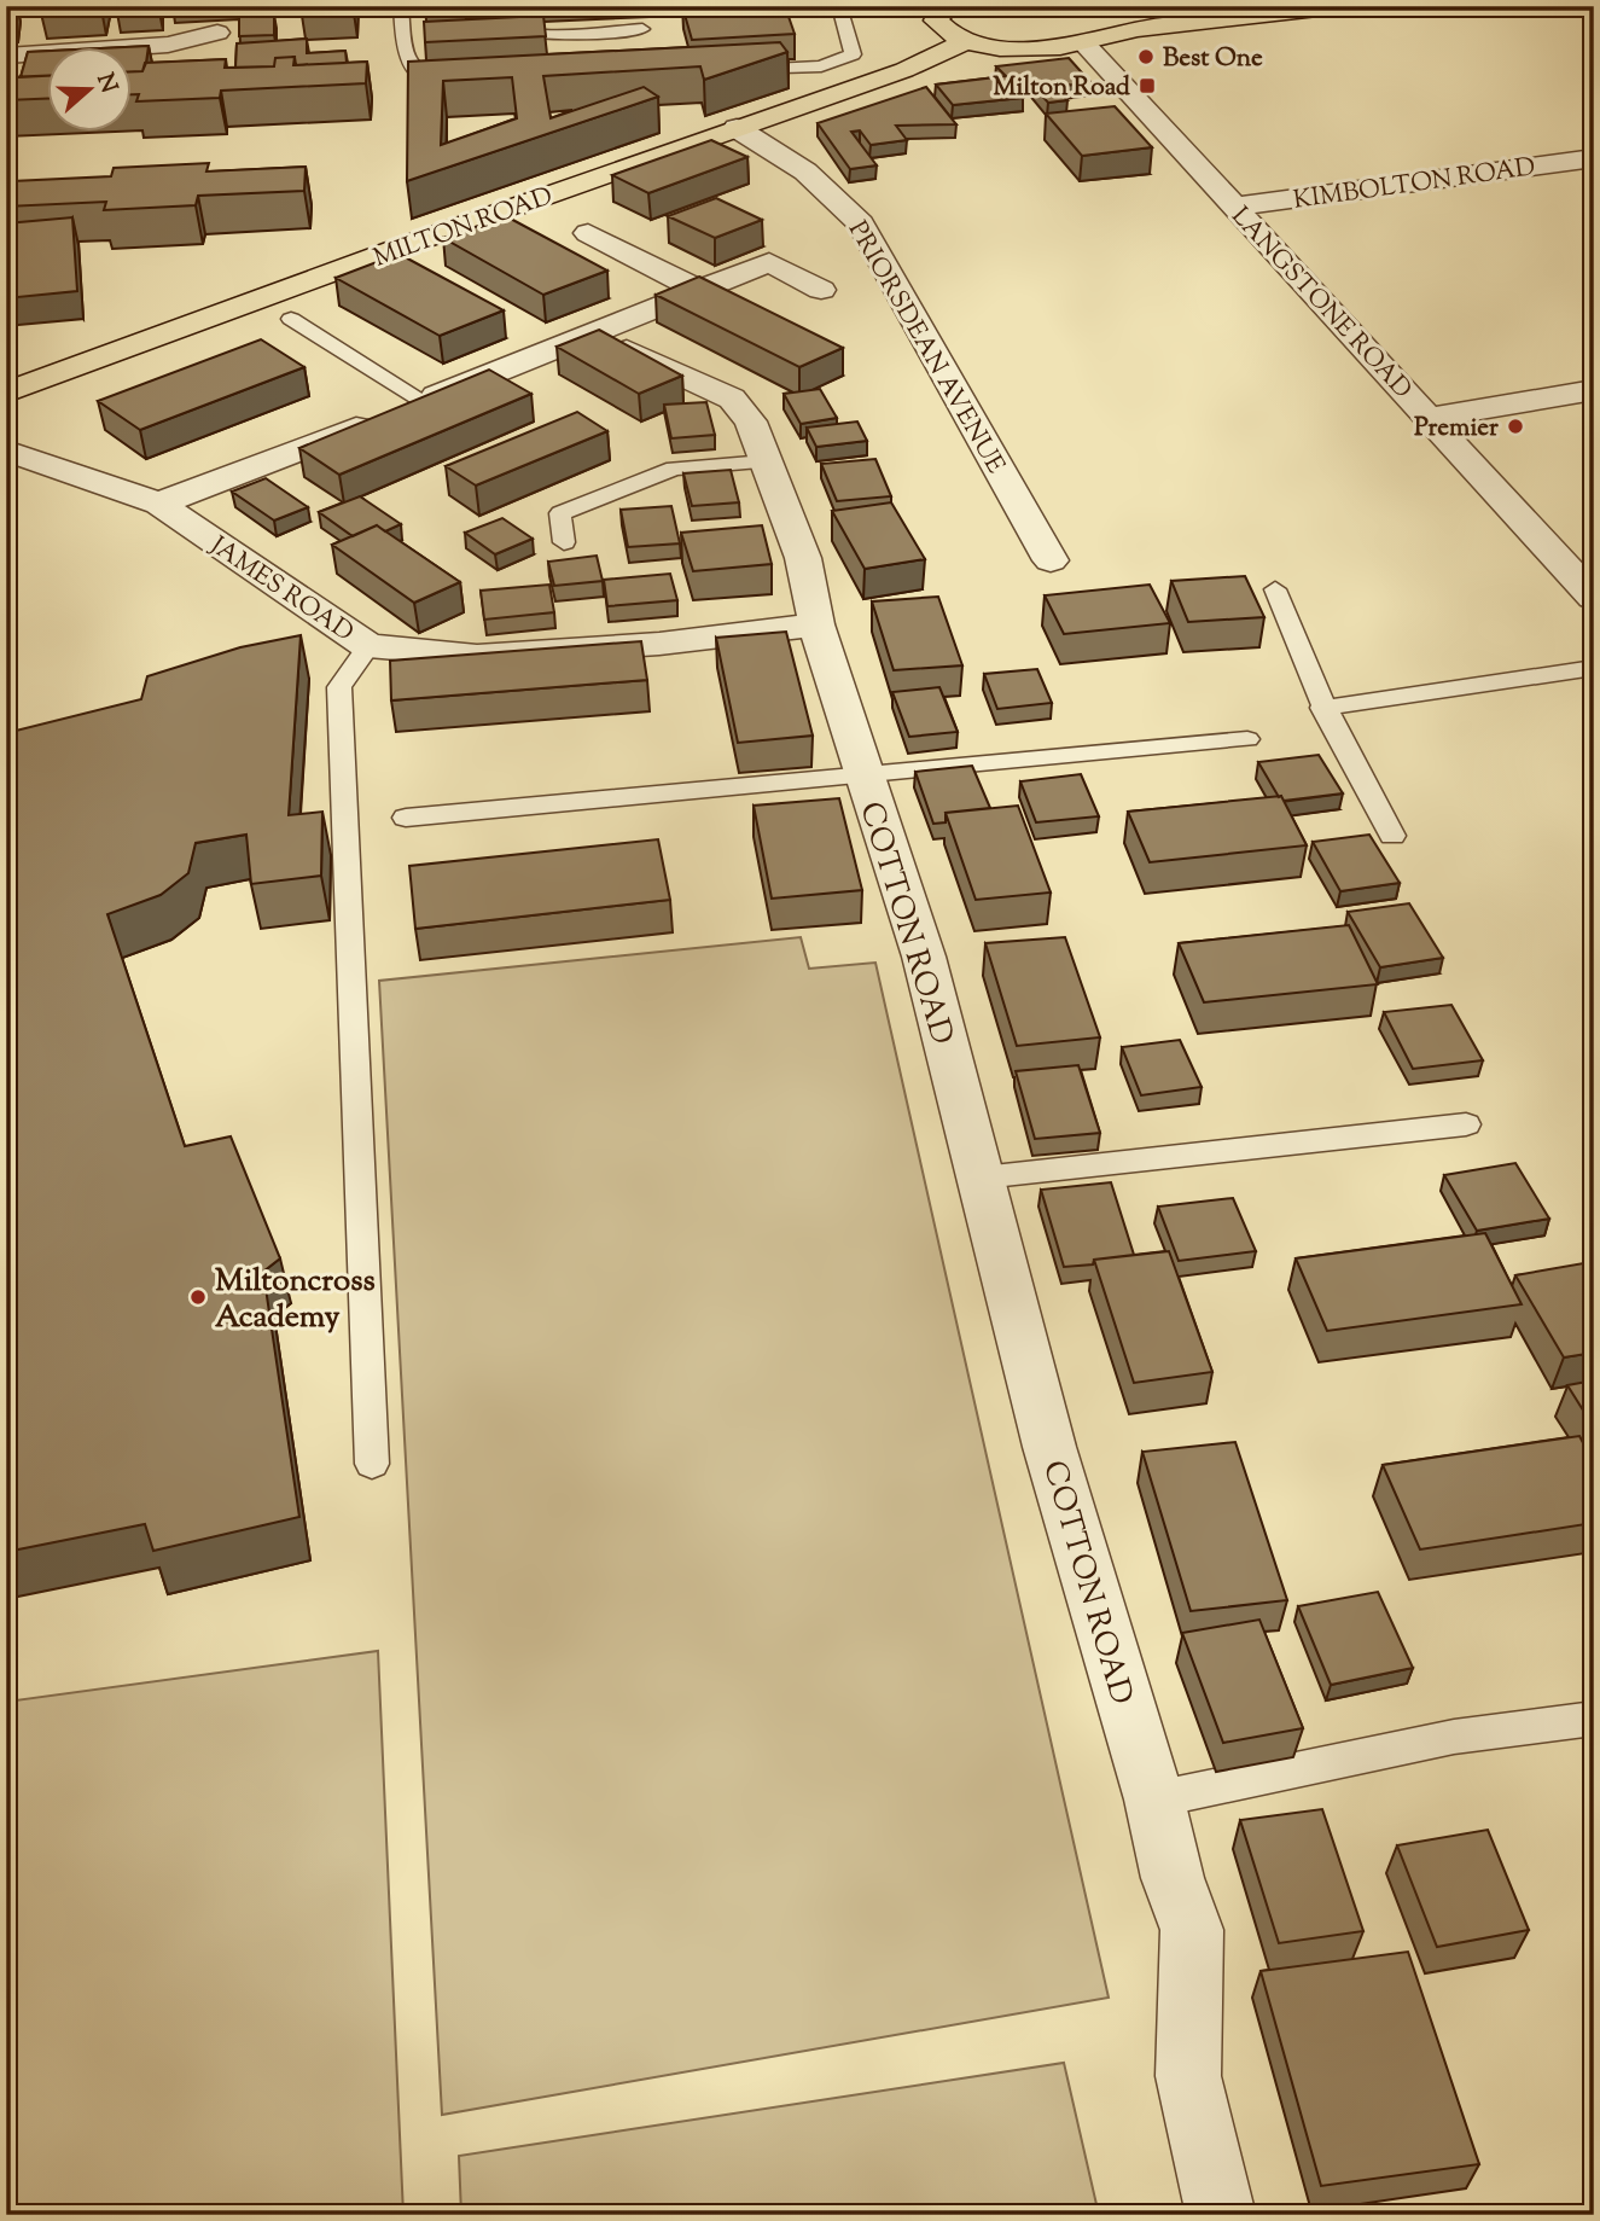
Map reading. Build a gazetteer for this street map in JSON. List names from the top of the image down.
{
  "streets": {
    "main road": ["MILTON ROAD"],
    "street": [
      "KIMBOLTON ROAD",
      "LANGSTONE ROAD",
      "PRIORSDEAN AVENUE",
      "JAMES ROAD",
      "COTTON ROAD"
    ]
  },
  "crossings": [
    ["KIMBOLTON ROAD", "LANGSTONE ROAD"],
    ["MILTON ROAD", "PRIORSDEAN AVENUE"],
    ["JAMES ROAD", "COTTON ROAD"]
  ],
  "places": {
    "other": ["Best One", "Premier", "Miltoncross Academy"],
    "transit": ["Milton Road"]
  },
  "north": "right"
}
